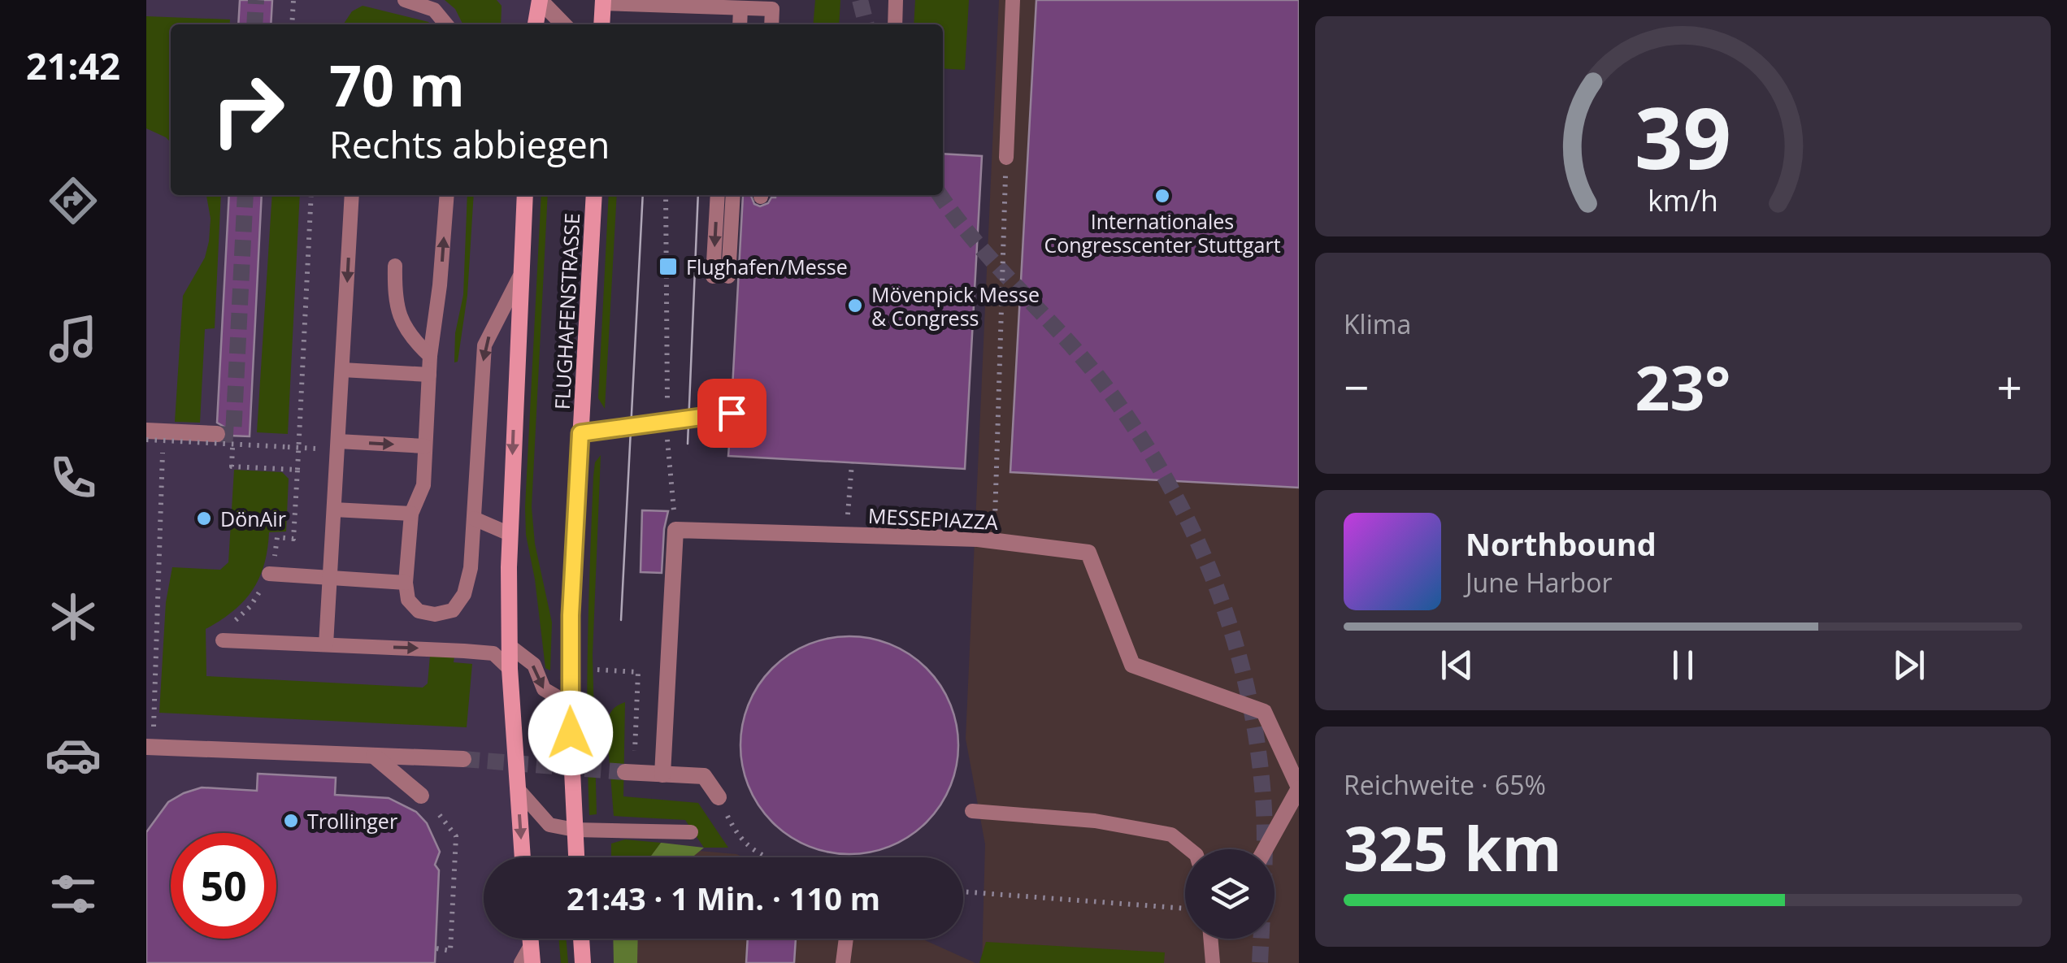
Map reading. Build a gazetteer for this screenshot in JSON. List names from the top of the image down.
{
  "streets": {
    "main road": ["FLUGHAFENSTRASSE"],
    "street": ["MESSEPIAZZA"]
  },
  "places": {
    "other": [
      "Internationales Congresscenter Stuttgart",
      "Mövenpick Messe & Congress",
      "DönAir",
      "Trollinger"
    ],
    "transit": ["Flughafen/Messe"]
  },
  "page": {
    "tabs": "21:42",
    "turn": ["70 m", "Rechts abbiegen"],
    "tile": [
      "Klima",
      ["Reichweite · 65%", "325 km"]
    ],
    "heat": ["−", "23°", "+"],
    "song": ["Northbound", "June Harbor"],
    "limit": "50",
    "trip": "21:43 · 1 Min. · 110 m",
    "gauge": ["39", "km/h"]
  }
}
